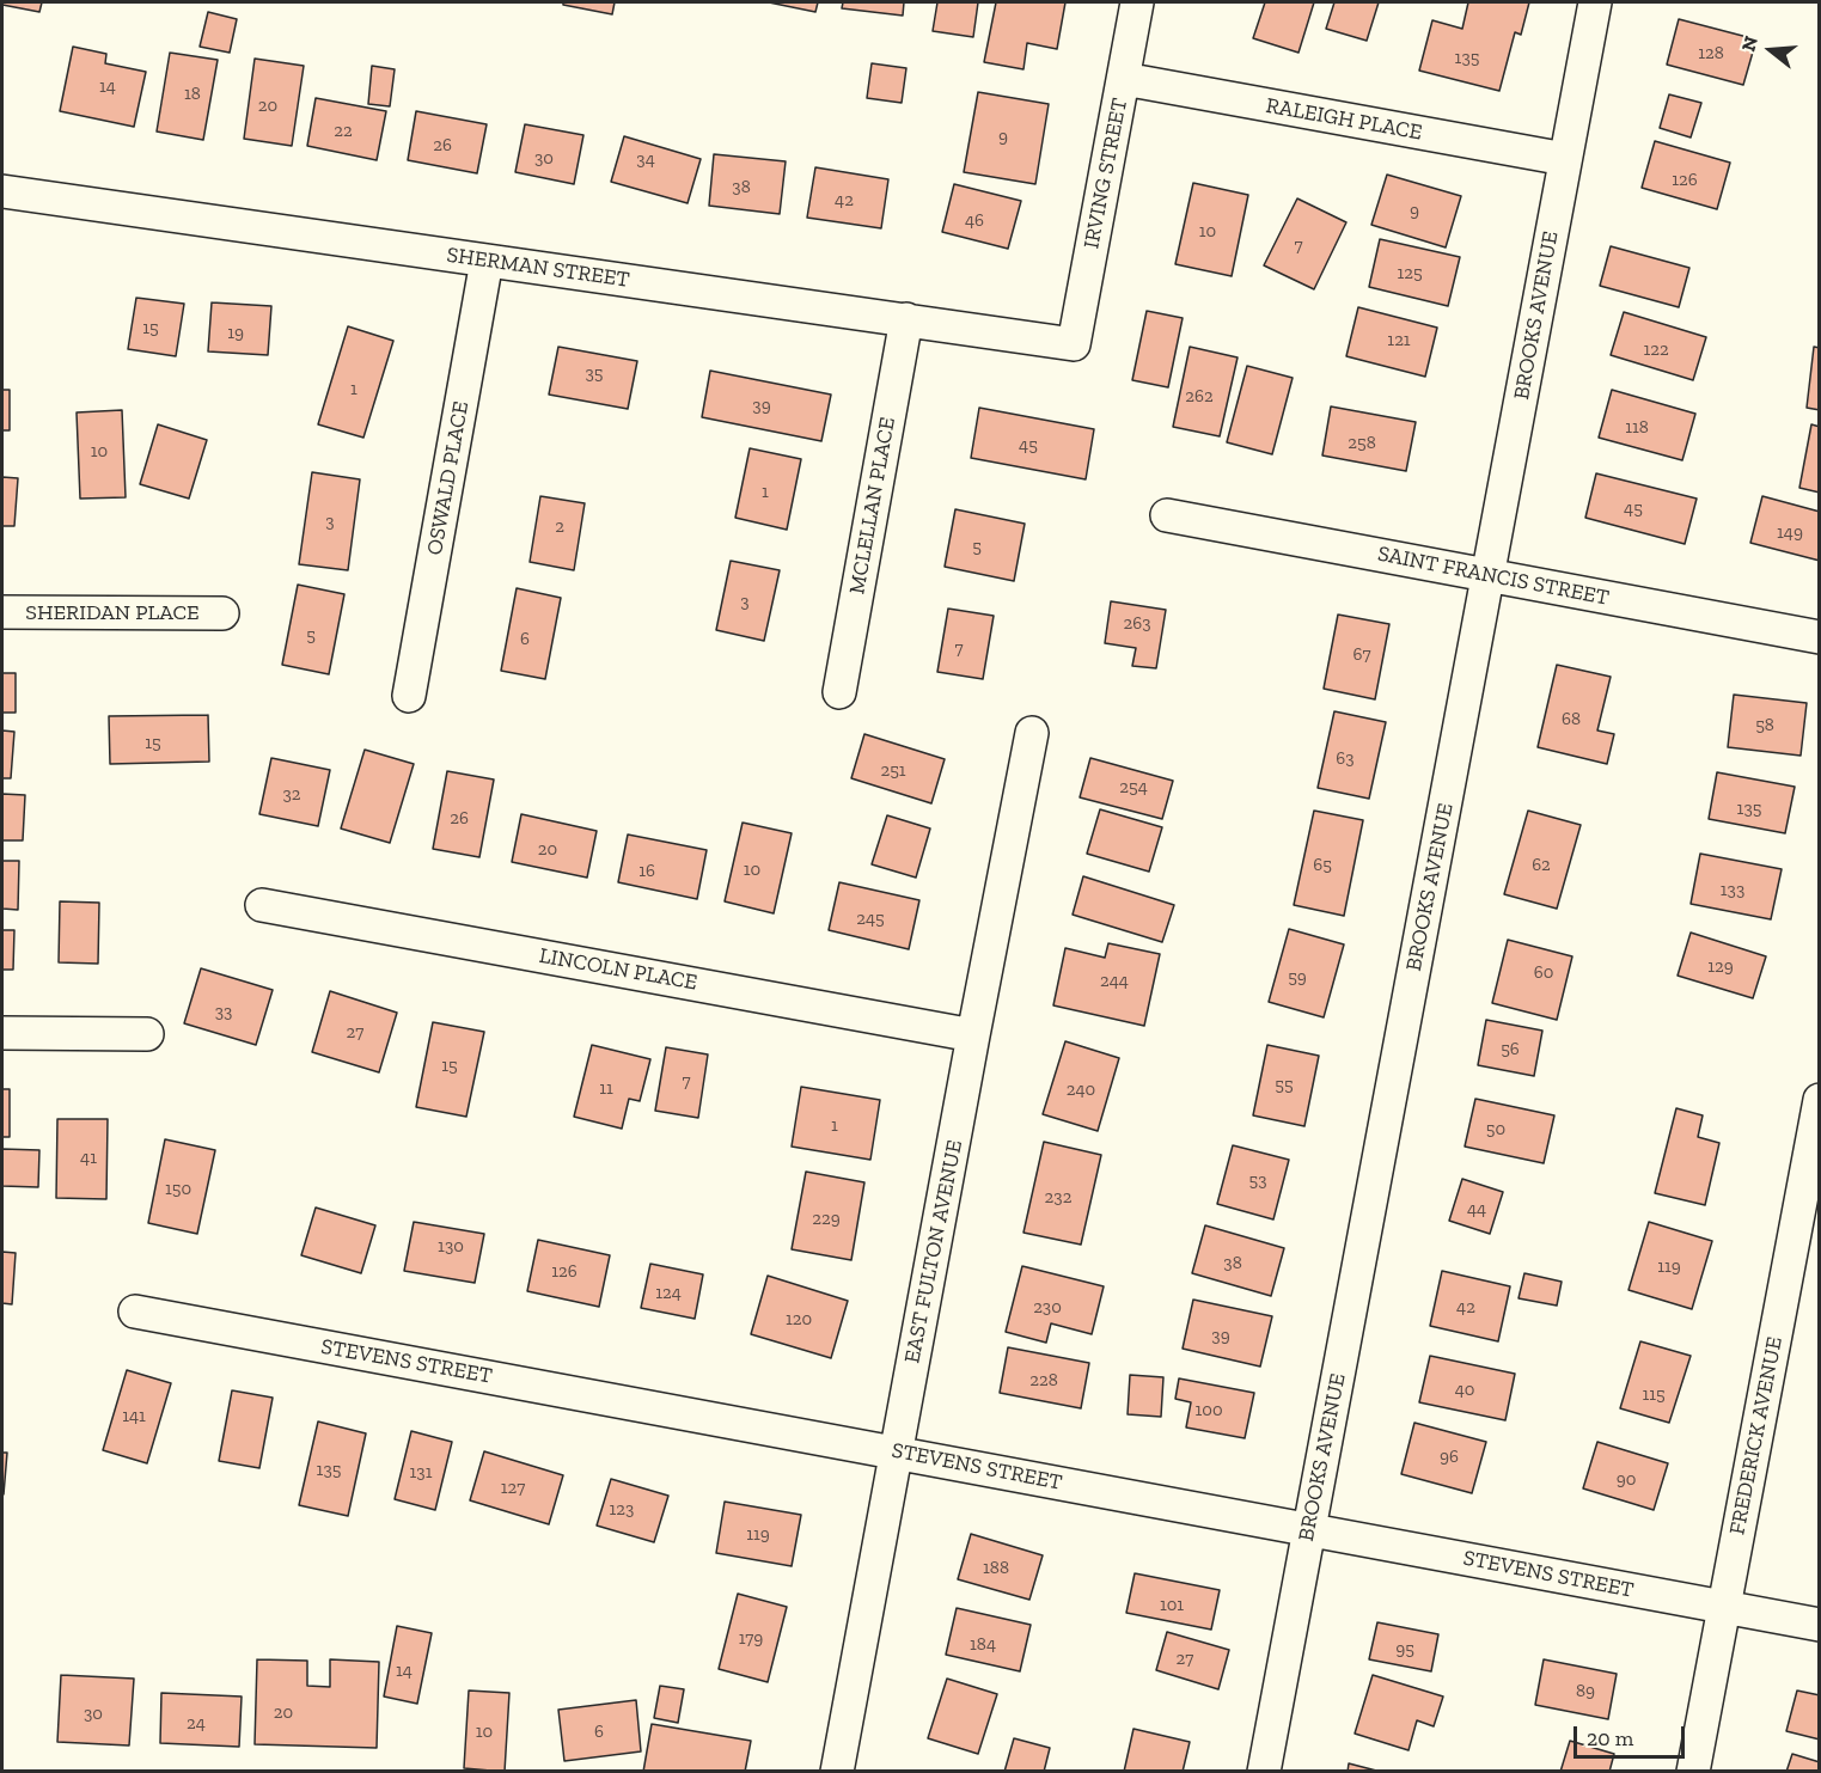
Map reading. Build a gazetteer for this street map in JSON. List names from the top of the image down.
{
  "streets": {
    "street": [
      "RALEIGH PLACE",
      "IRVING STREET",
      "SHERMAN STREET",
      "BROOKS AVENUE",
      "OSWALD PLACE",
      "MCLELLAN PLACE",
      "SAINT FRANCIS STREET",
      "SHERIDAN PLACE",
      "LINCOLN PLACE",
      "EAST FULTON AVENUE",
      "STEVENS STREET",
      "FREDERICK AVENUE"
    ]
  },
  "crossings": [
    ["RALEIGH PLACE", "IRVING STREET"],
    ["RALEIGH PLACE", "BROOKS AVENUE"],
    ["IRVING STREET", "SHERMAN STREET"],
    ["SHERMAN STREET", "OSWALD PLACE"],
    ["SHERMAN STREET", "MCLELLAN PLACE"],
    ["BROOKS AVENUE", "SAINT FRANCIS STREET"],
    ["BROOKS AVENUE", "STEVENS STREET"],
    ["LINCOLN PLACE", "EAST FULTON AVENUE"],
    ["EAST FULTON AVENUE", "STEVENS STREET"],
    ["STEVENS STREET", "FREDERICK AVENUE"]
  ],
  "house_numbers": [
    "128",
    "135",
    "14",
    "18",
    "20",
    "22",
    "9",
    "26",
    "30",
    "34",
    "126",
    "38",
    "42",
    "9",
    "46",
    "10",
    "7",
    "125",
    "15",
    "19",
    "121",
    "122",
    "35",
    "1",
    "262",
    "39",
    "118",
    "258",
    "45",
    "10",
    "1",
    "45",
    "3",
    "2",
    "149",
    "5",
    "3",
    "263",
    "5",
    "6",
    "7",
    "67",
    "68",
    "58",
    "15",
    "63",
    "251",
    "254",
    "32",
    "135",
    "26",
    "20",
    "65",
    "62",
    "10",
    "16",
    "133",
    "245",
    "129",
    "60",
    "59",
    "244",
    "33",
    "27",
    "56",
    "15",
    "7",
    "55",
    "11",
    "240",
    "1",
    "50",
    "41",
    "53",
    "150",
    "232",
    "44",
    "229",
    "130",
    "38",
    "119",
    "126",
    "124",
    "230",
    "42",
    "120",
    "39",
    "228",
    "40",
    "115",
    "100",
    "141",
    "96",
    "135",
    "131",
    "90",
    "127",
    "123",
    "119",
    "188",
    "101",
    "179",
    "184",
    "95",
    "27",
    "14",
    "89",
    "20",
    "30",
    "24",
    "10",
    "6"
  ],
  "scale_bar": "20 m",
  "north": "left"
}
